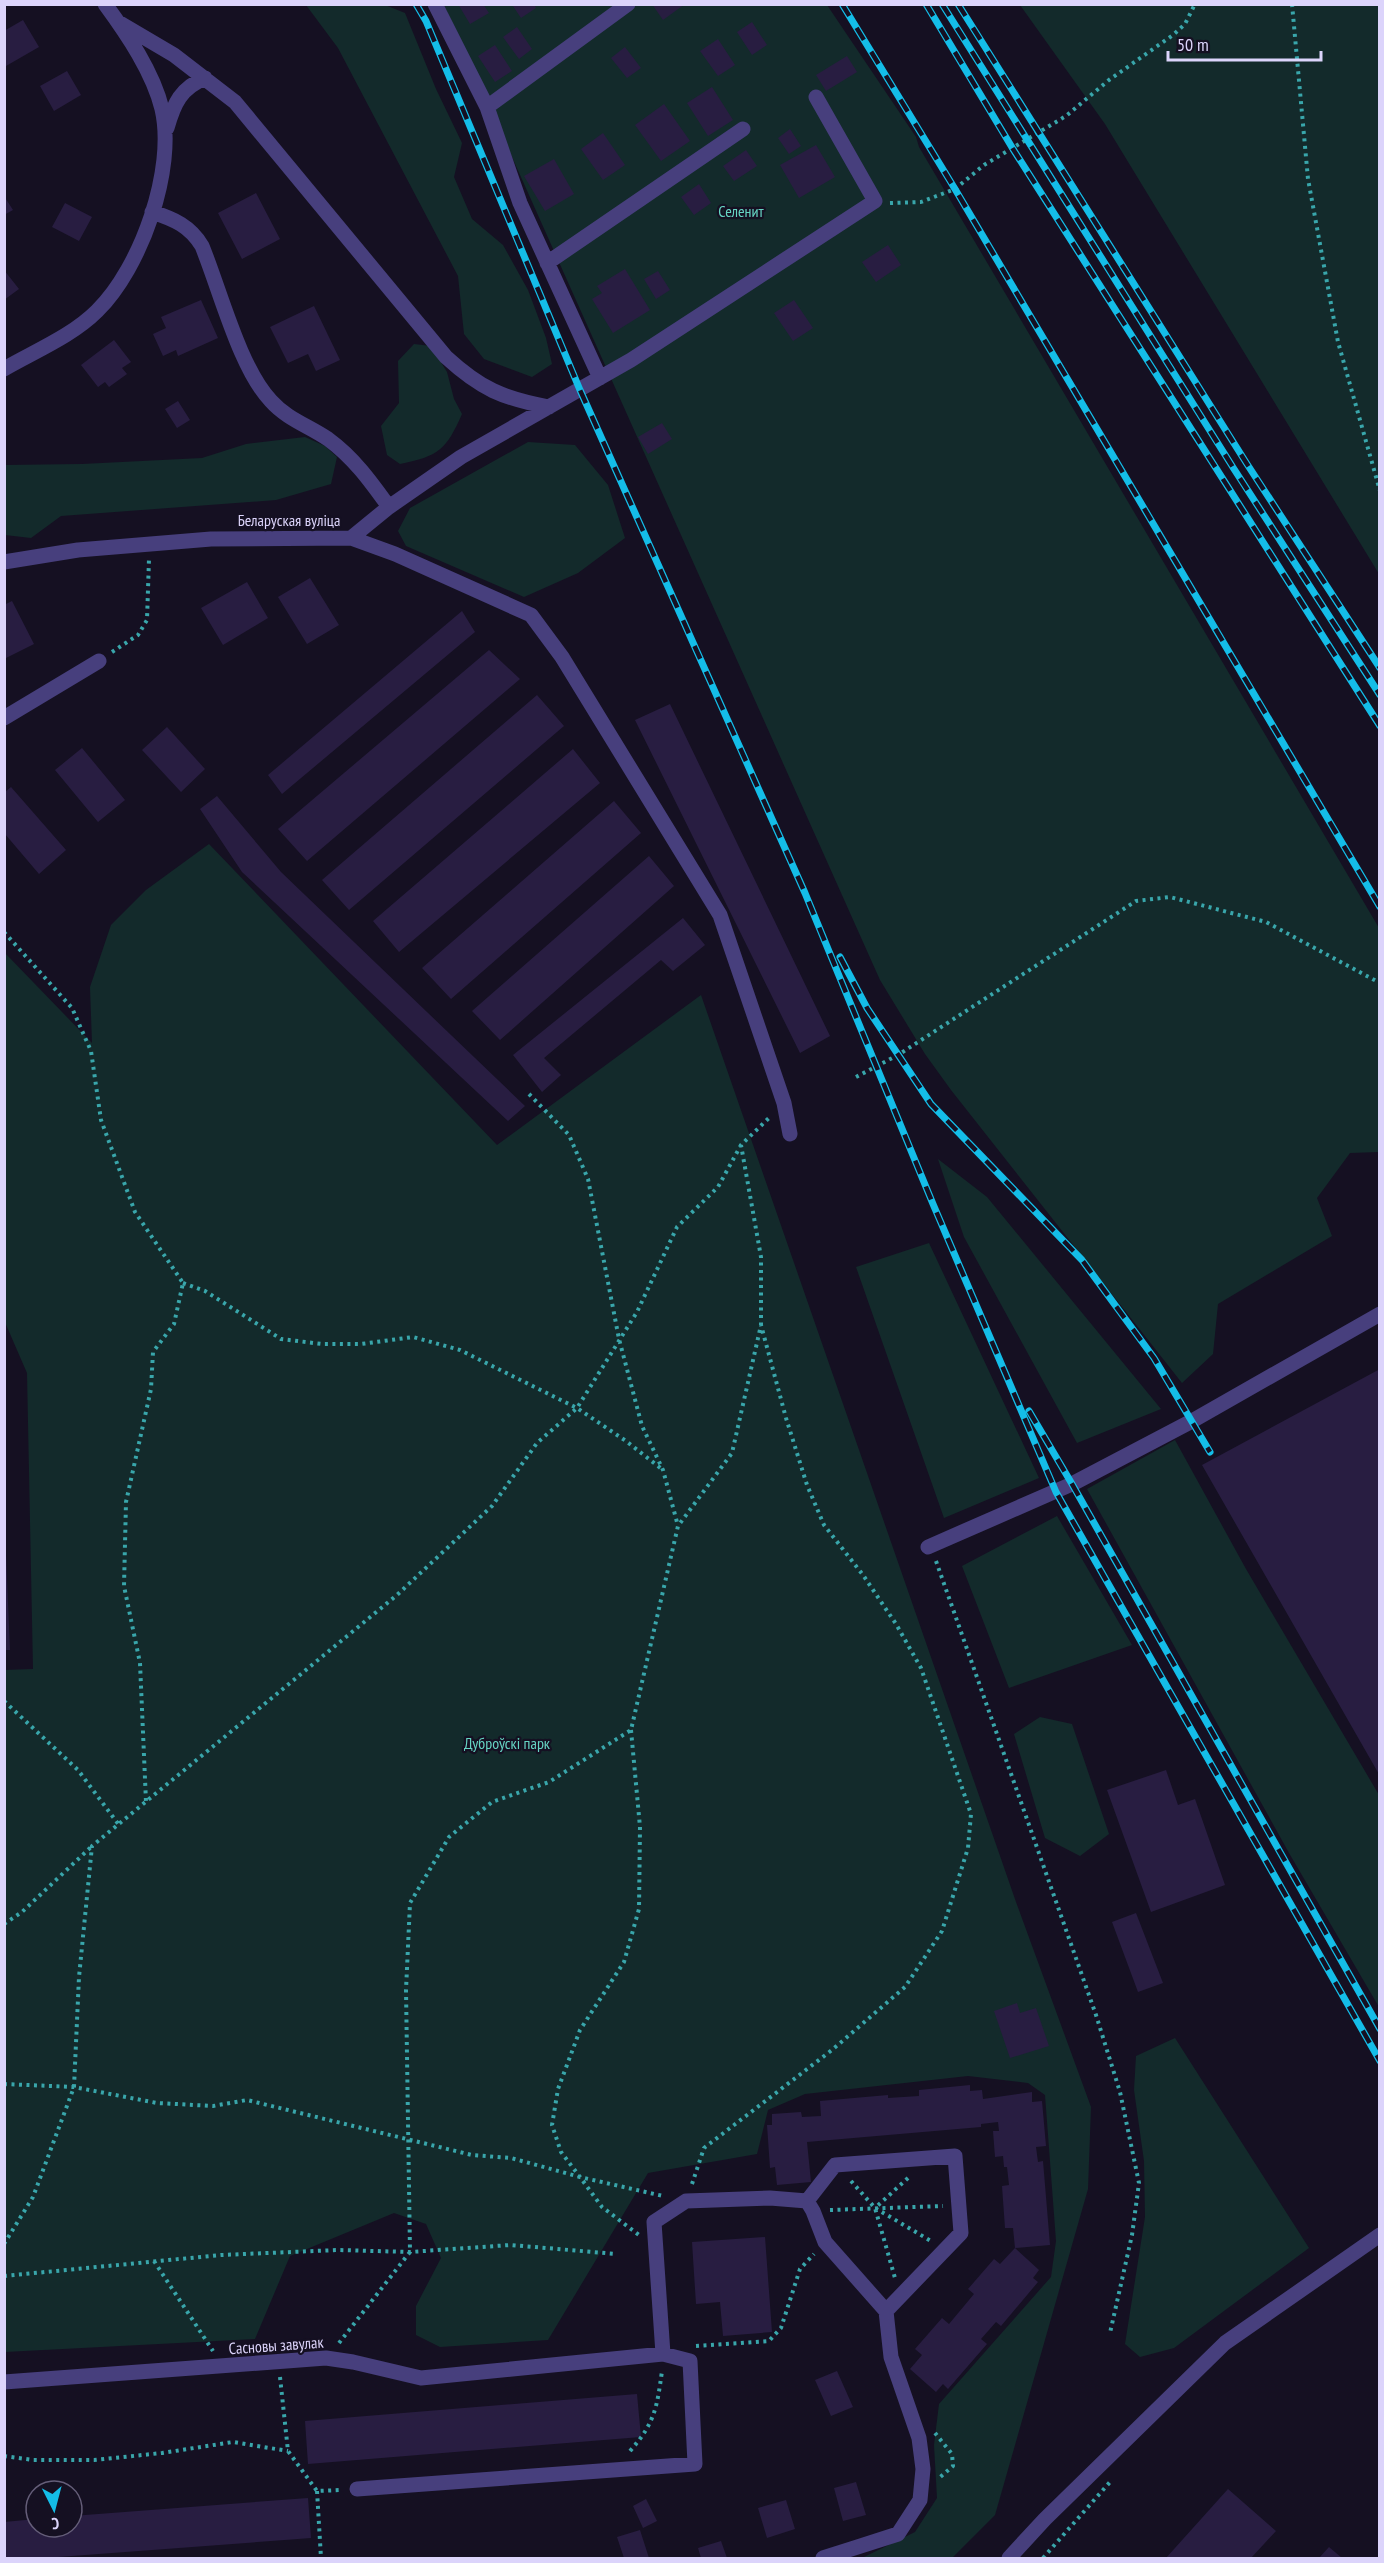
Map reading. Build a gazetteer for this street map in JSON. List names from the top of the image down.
{
  "streets": {
    "street": ["Беларуская вуліца", "Сасновы завулак"]
  },
  "parks": ["Селенит", "Дуброўскі парк"],
  "scale_bar": "50 m",
  "north": "bottom"
}
